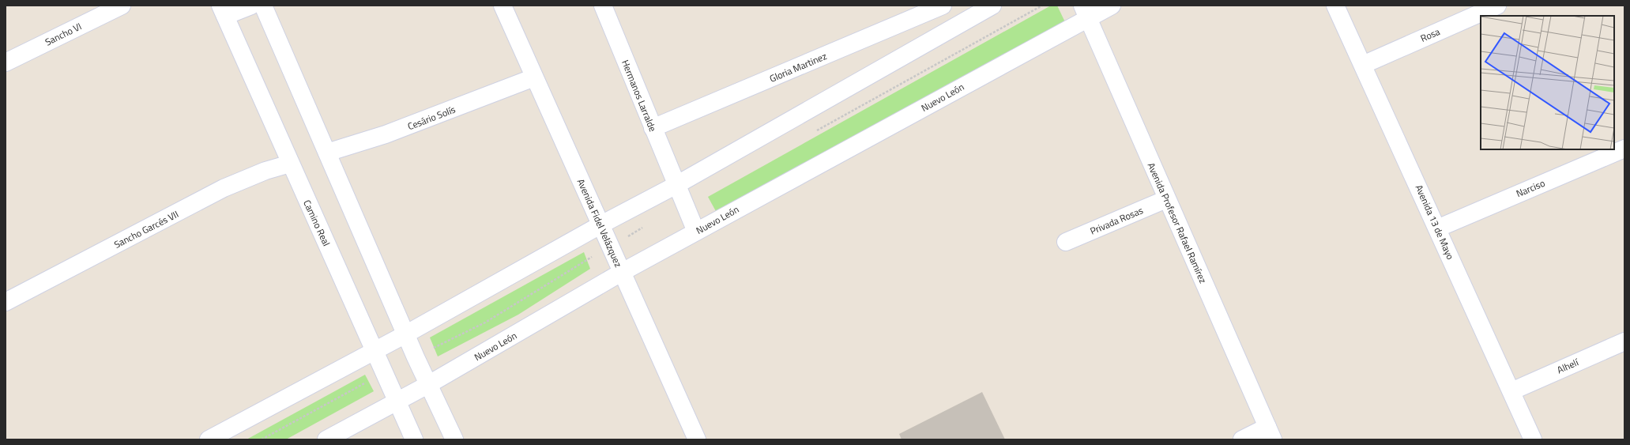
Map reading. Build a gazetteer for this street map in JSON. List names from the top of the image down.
{
  "streets": {
    "street": [
      "Sancho VI",
      "Rosa",
      "Gloria Martinez",
      "Hermanos Larralde",
      "Nuevo León",
      "Cesário Solís",
      "Narciso",
      "Privada Rosas",
      "Avenida 13 de Mayo",
      "Camino Real",
      "Avenida Fidel Velázquez",
      "Avenida Profesor Rafael Ramírez",
      "Sancho Garcés VII",
      "Alhelí"
    ]
  },
  "crossings": [
    ["Rosa", "Avenida 13 de Mayo"],
    ["Gloria Martinez", "Hermanos Larralde"],
    ["Hermanos Larralde", "Nuevo León"],
    ["Nuevo León", "Camino Real"],
    ["Nuevo León", "Avenida Fidel Velázquez"],
    ["Nuevo León", "Avenida Profesor Rafael Ramírez"],
    ["Cesário Solís", "Avenida Fidel Velázquez"],
    ["Narciso", "Avenida 13 de Mayo"],
    ["Privada Rosas", "Avenida Profesor Rafael Ramírez"],
    ["Avenida 13 de Mayo", "Alhelí"],
    ["Camino Real", "Sancho Garcés VII"]
  ]
}
